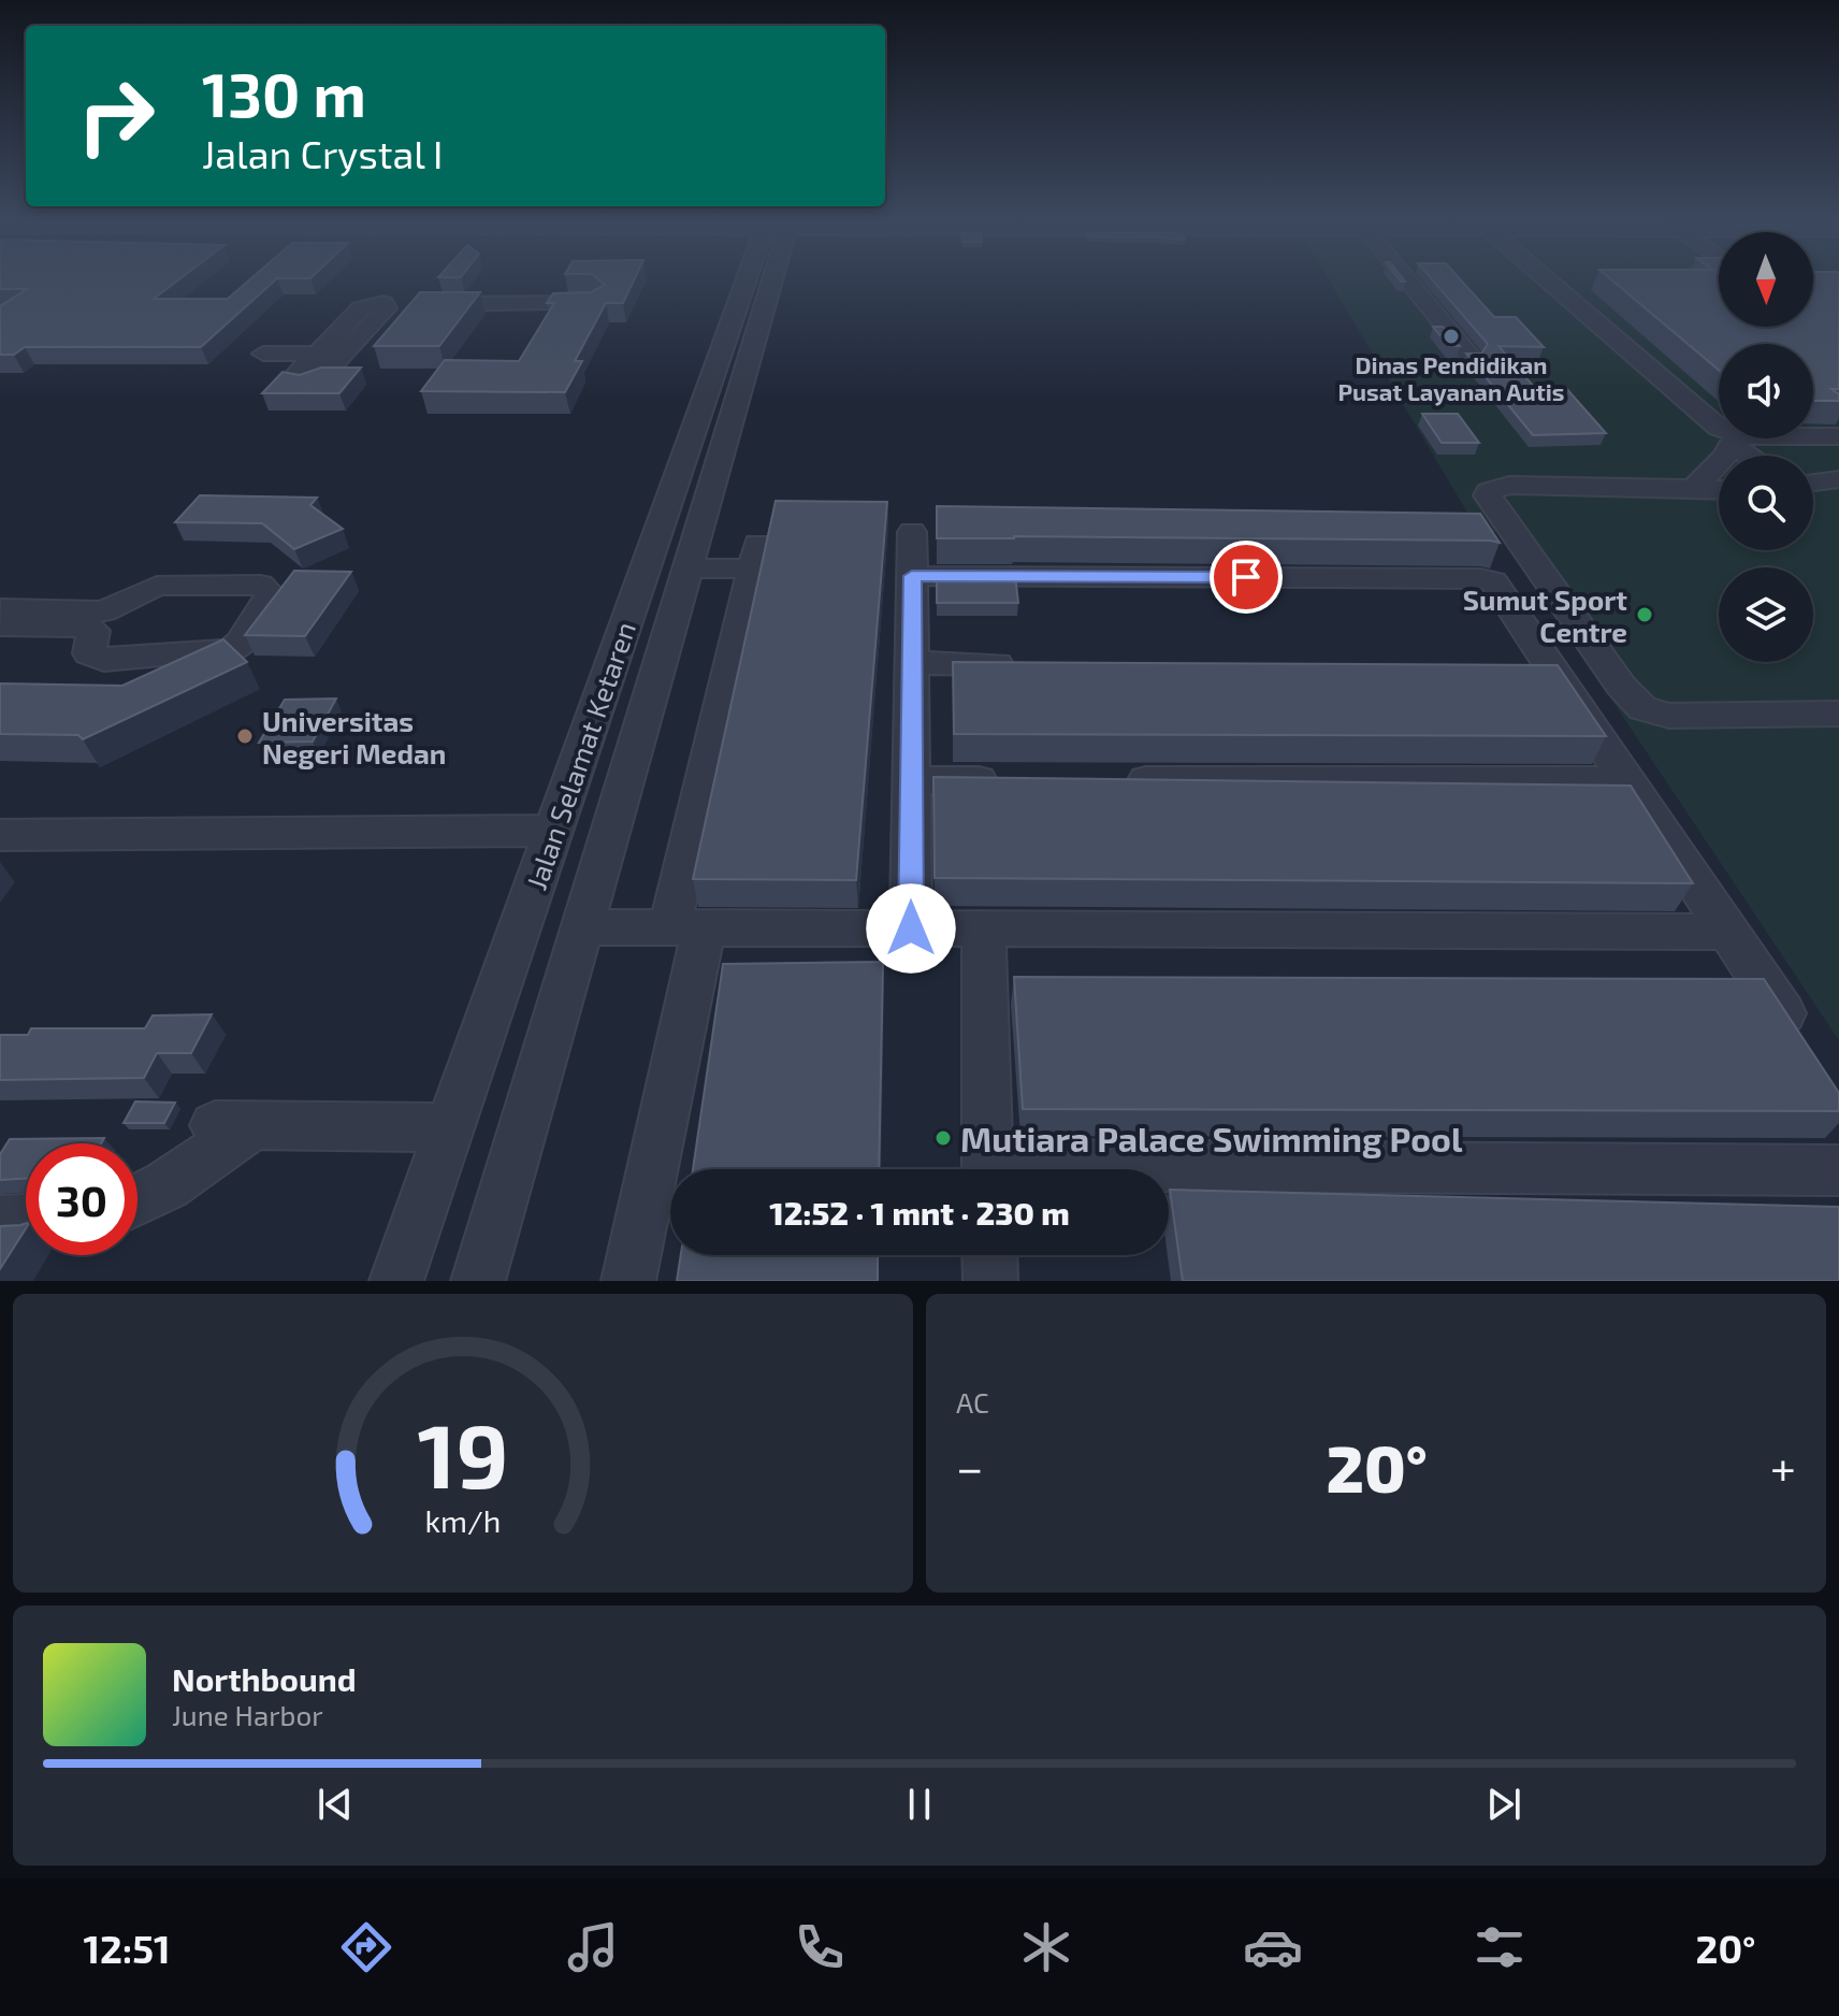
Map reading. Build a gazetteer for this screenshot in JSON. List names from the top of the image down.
{
  "streets": {
    "street": ["Jalan Selamat Ketaren"]
  },
  "places": [
    "Dinas Pendidikan Pusat Layanan Autis",
    "Sumut Sport Centre",
    "Universitas Negeri Medan",
    "Mutiara Palace Swimming Pool"
  ],
  "north": "bottom",
  "page": {
    "turn": ["130 m", "Jalan Crystal I"],
    "limit": "30",
    "trip": "12:52 · 1 mnt · 230 m",
    "tile": "AC",
    "heat": ["−", "20°", "+"],
    "song": ["Northbound", "June Harbor"],
    "tabs": ["12:51", "20°"],
    "gauge": ["19", "km/h"]
  }
}
